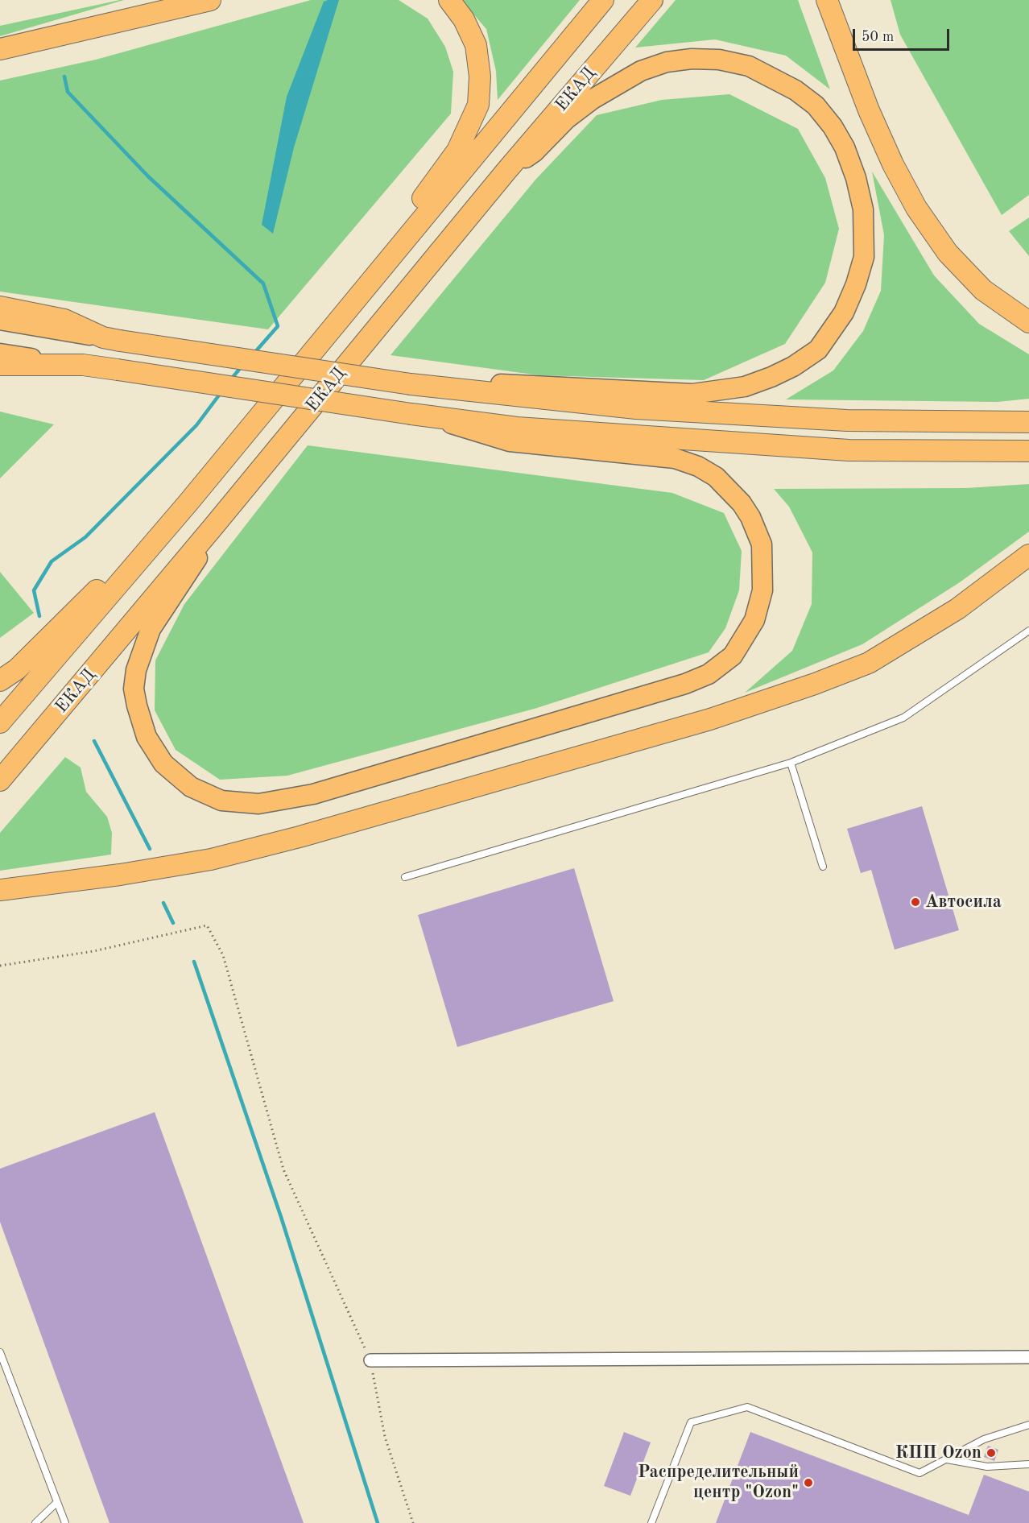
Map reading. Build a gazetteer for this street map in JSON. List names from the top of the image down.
{
  "streets": {
    "highway": ["ЕКАД"]
  },
  "places": ["Автосила", "КПП Ozon", "Распределительный центр \"Ozon\""],
  "scale_bar": "50 m"
}
